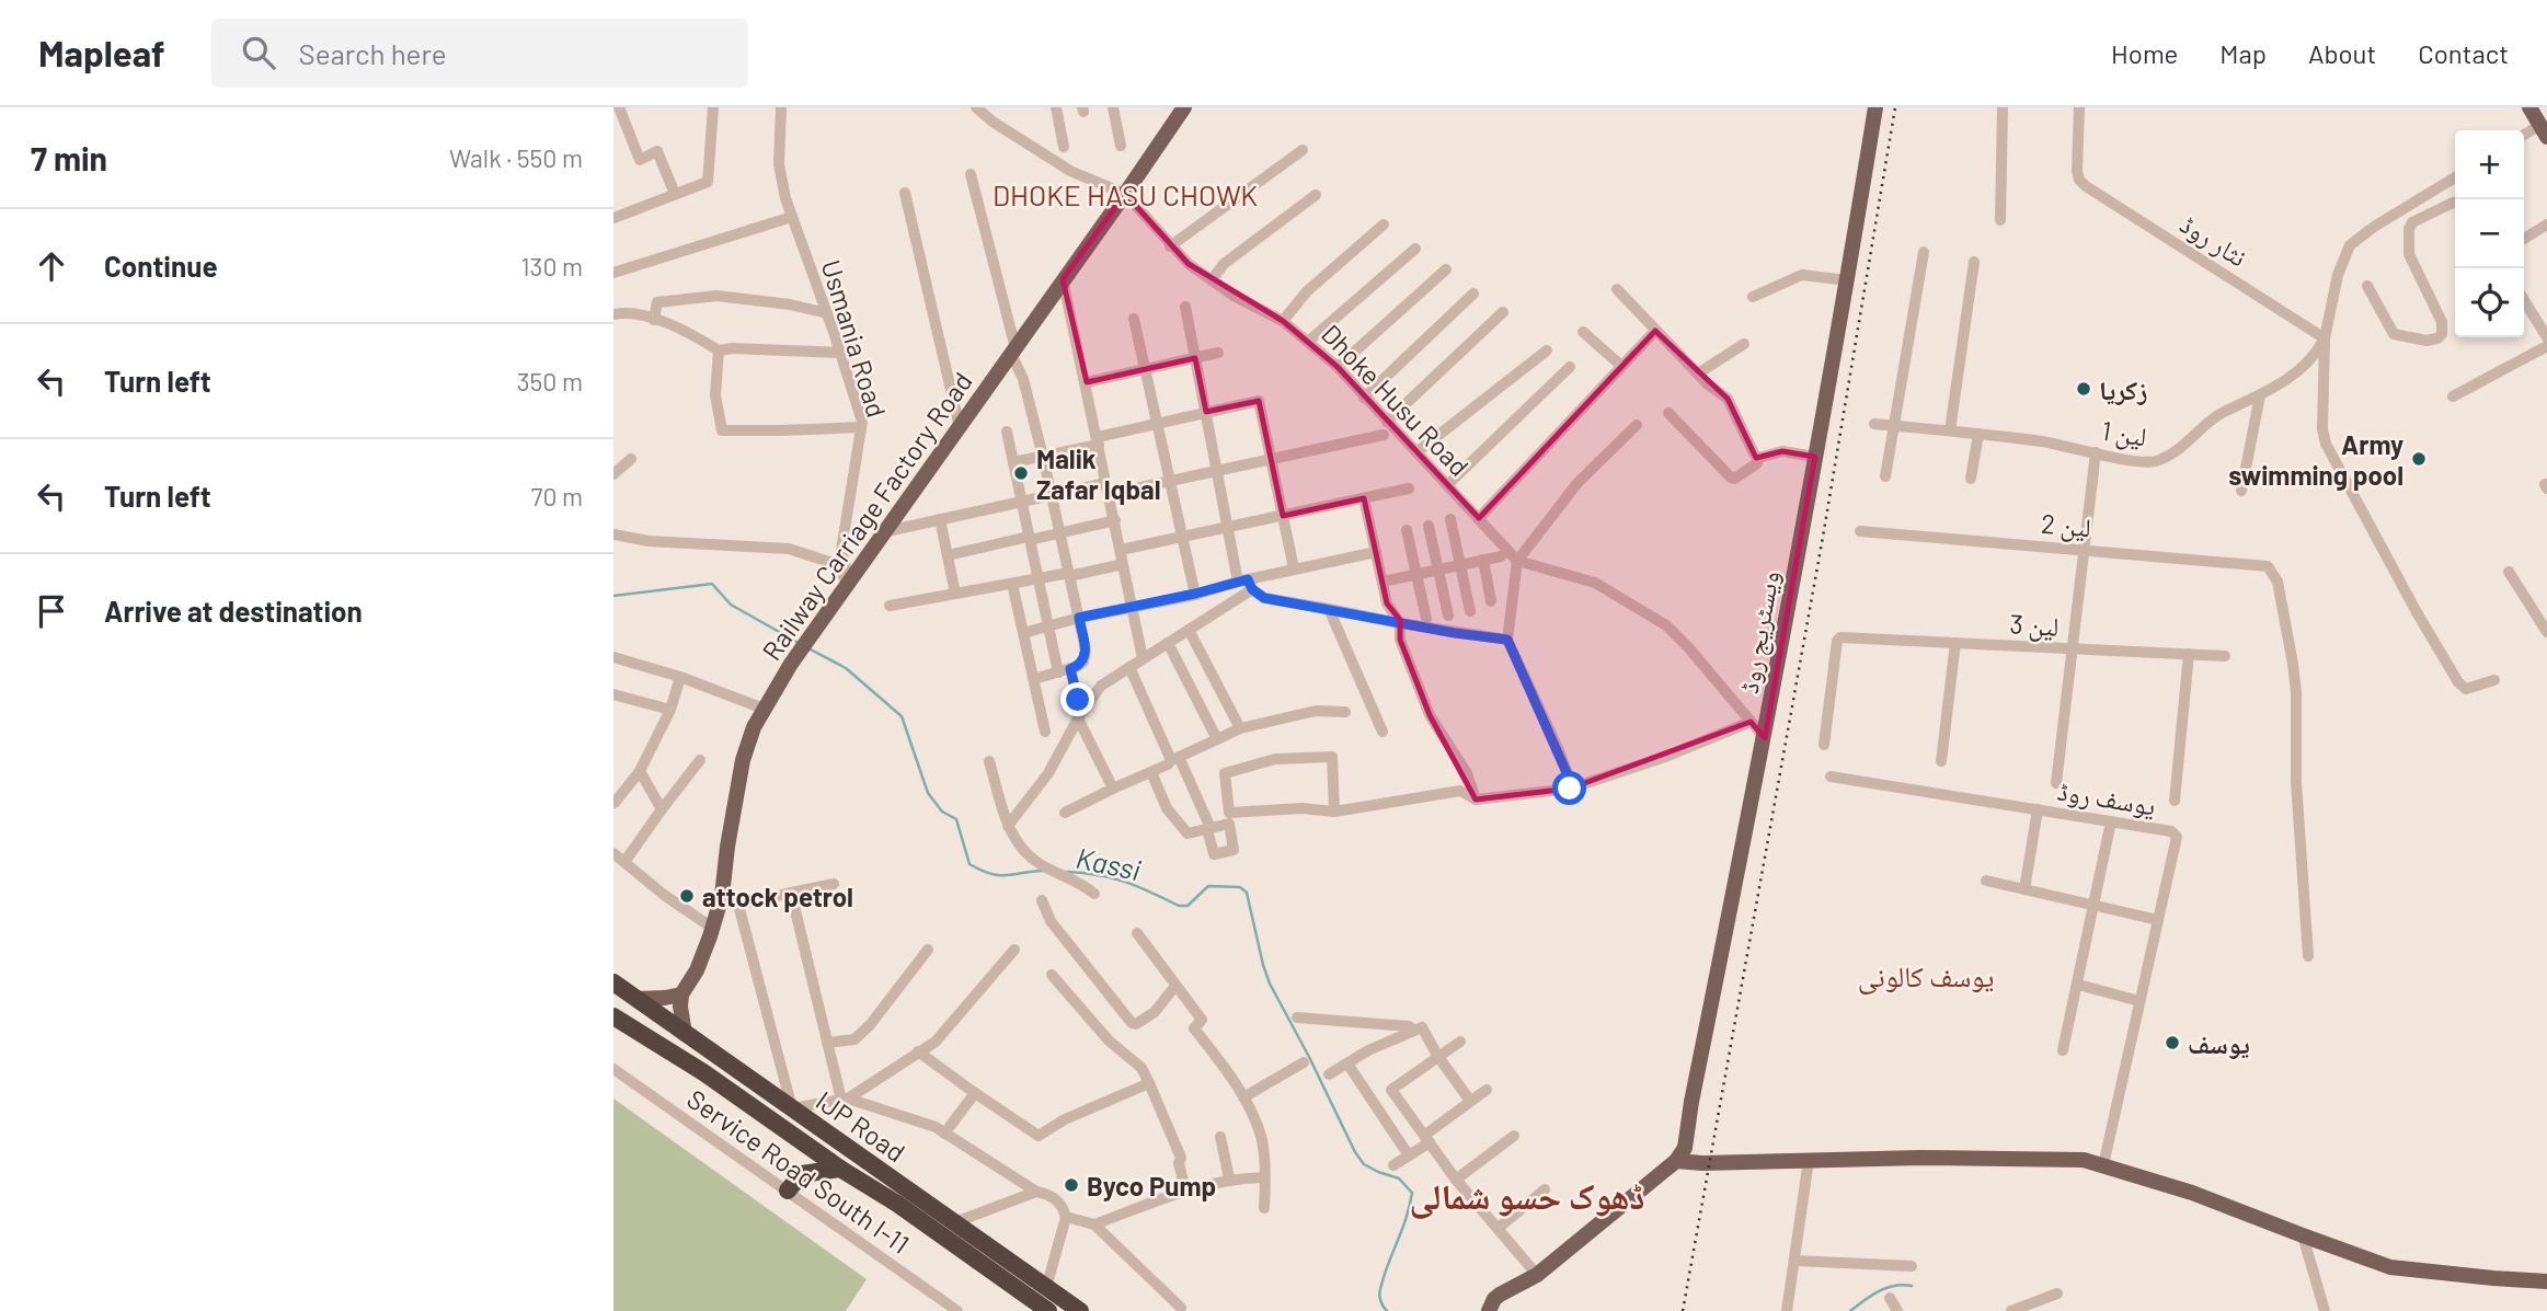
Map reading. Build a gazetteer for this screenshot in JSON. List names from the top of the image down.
{
  "streets": {
    "highway": ["IJP Road"],
    "main road": ["Railway Carriage Factory Road", "ویسٹریج روڈ"],
    "street": [
      "نثار روڈ",
      "Usmania Road",
      "Dhoke Husu Road",
      "لین 1",
      "لین 2",
      "لین 3",
      "یوسف روڈ",
      "Service Road South I-11"
    ]
  },
  "crossings": [
    ["نثار روڈ", "لین 1"],
    ["Usmania Road", "Railway Carriage Factory Road"],
    ["Dhoke Husu Road", "Railway Carriage Factory Road"]
  ],
  "districts": ["DHOKE HASU CHOWK", "یوسف کالونی", "ڈھوک حسو شمالی"],
  "water": ["Kassi"],
  "places": [
    "زکریا",
    "Army swimming pool",
    "Malik Zafar Iqbal",
    "attock petrol",
    "یوسف",
    "Byco Pump"
  ],
  "page": {
    "header": "Mapleaf",
    "search": "Search here",
    "nav": [
      "Home",
      "Map",
      "About",
      "Contact"
    ],
    "heading": ["7 min", "Walk · 550 m"],
    "map_buttons": ["+", "−"],
    "list": [
      ["Continue", "130 m"],
      ["Turn left", "350 m"],
      ["Turn left", "70 m"],
      "Arrive at destination"
    ]
  }
}
